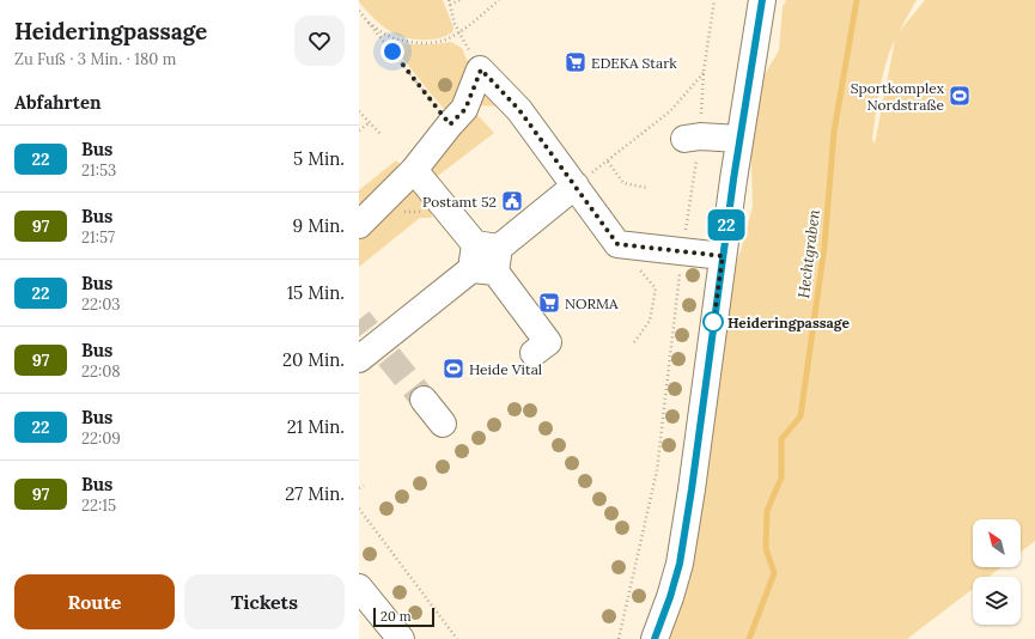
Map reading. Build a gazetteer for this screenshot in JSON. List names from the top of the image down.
{
  "water": ["Hechtgraben"],
  "places": {
    "supermarket": ["EDEKA Stark", "NORMA"],
    "sports": ["Sportkomplex Nordstraße", "Heide Vital"],
    "public building": ["Postamt 52"],
    "other": ["Heideringpassage"]
  },
  "lines": ["bus line 22"],
  "scale_bar": "20 m",
  "north": "top left",
  "page": {
    "heading": [
      ["Heideringpassage", "Zu Fuß · 3 Min. · 180 m"],
      "Abfahrten"
    ],
    "on_map": "22",
    "list": [
      {
        "mark": "22",
        "name": "Bus",
        "note": "21:53",
        "value": "5 Min."
      },
      {
        "mark": "97",
        "name": "Bus",
        "note": "21:57",
        "value": "9 Min."
      },
      {
        "mark": "22",
        "name": "Bus",
        "note": "22:03",
        "value": "15 Min."
      },
      {
        "mark": "97",
        "name": "Bus",
        "note": "22:08",
        "value": "20 Min."
      },
      {
        "mark": "22",
        "name": "Bus",
        "note": "22:09",
        "value": "21 Min."
      },
      {
        "mark": "97",
        "name": "Bus",
        "note": "22:15",
        "value": "27 Min."
      }
    ],
    "buttons": ["Route", "Tickets"],
    "scale": "20 m"
  }
}
